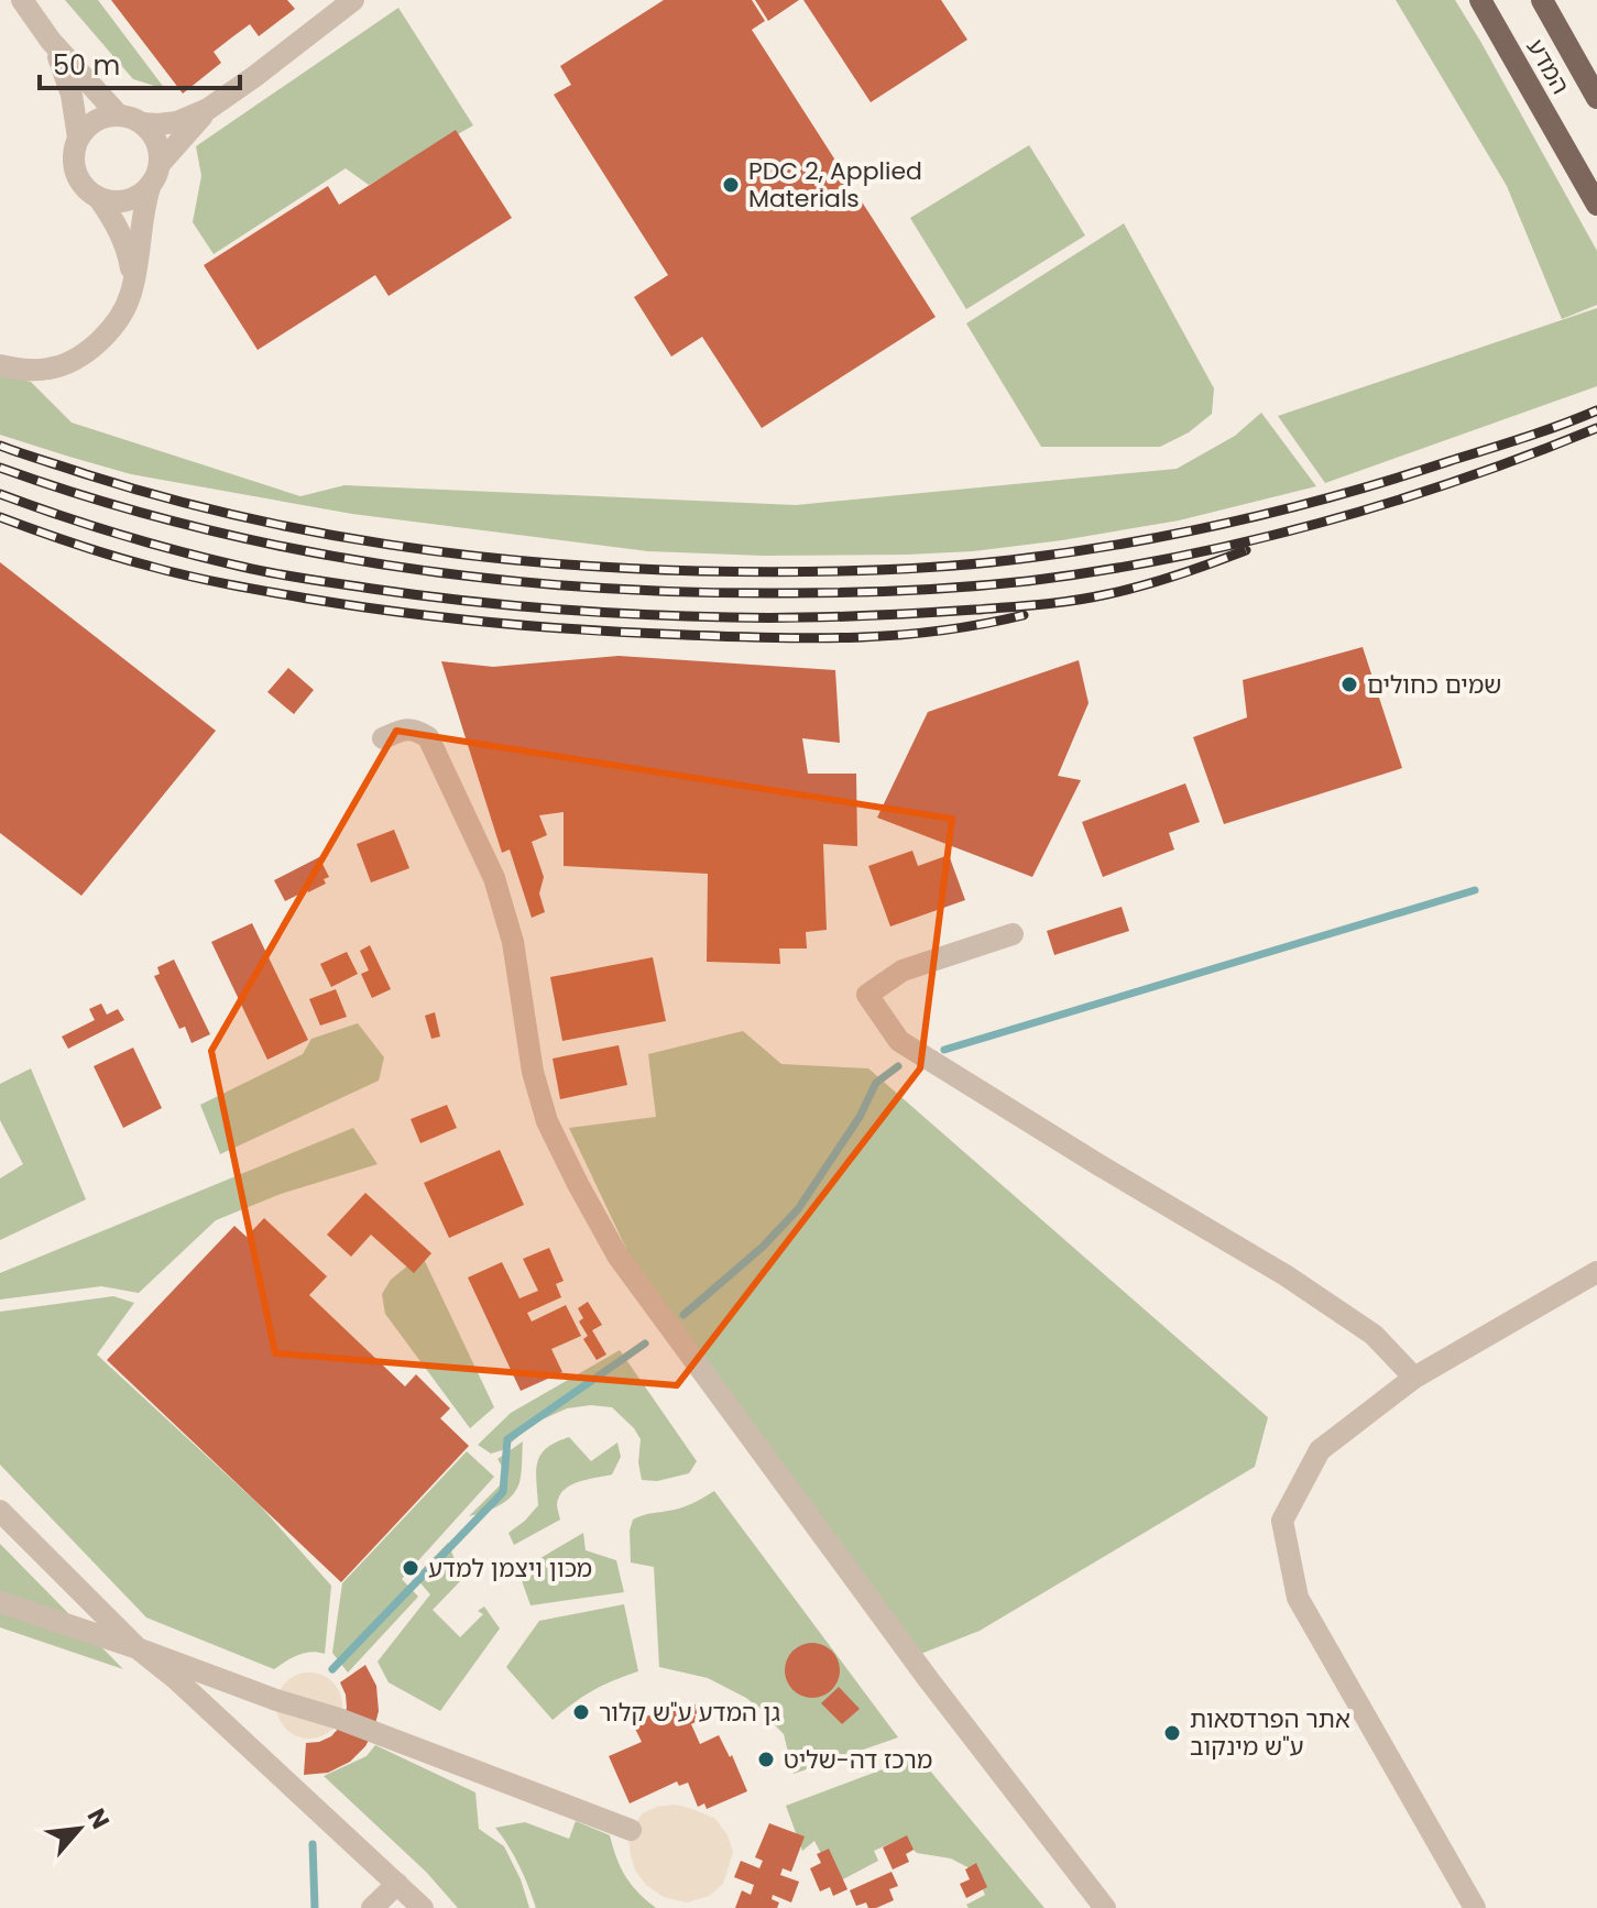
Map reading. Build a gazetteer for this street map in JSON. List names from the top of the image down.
{
  "streets": {
    "main road": ["המדע"]
  },
  "places": [
    "PDC 2, Applied Materials",
    "שמים כחולים",
    "מכון ויצמן למדע",
    "גן המדע ע\"ש קלור",
    "אתר הפרדסאות ע\"ש מינקוב",
    "מרכז דה-שליט"
  ],
  "scale_bar": "50 m",
  "north": "top right"
}
